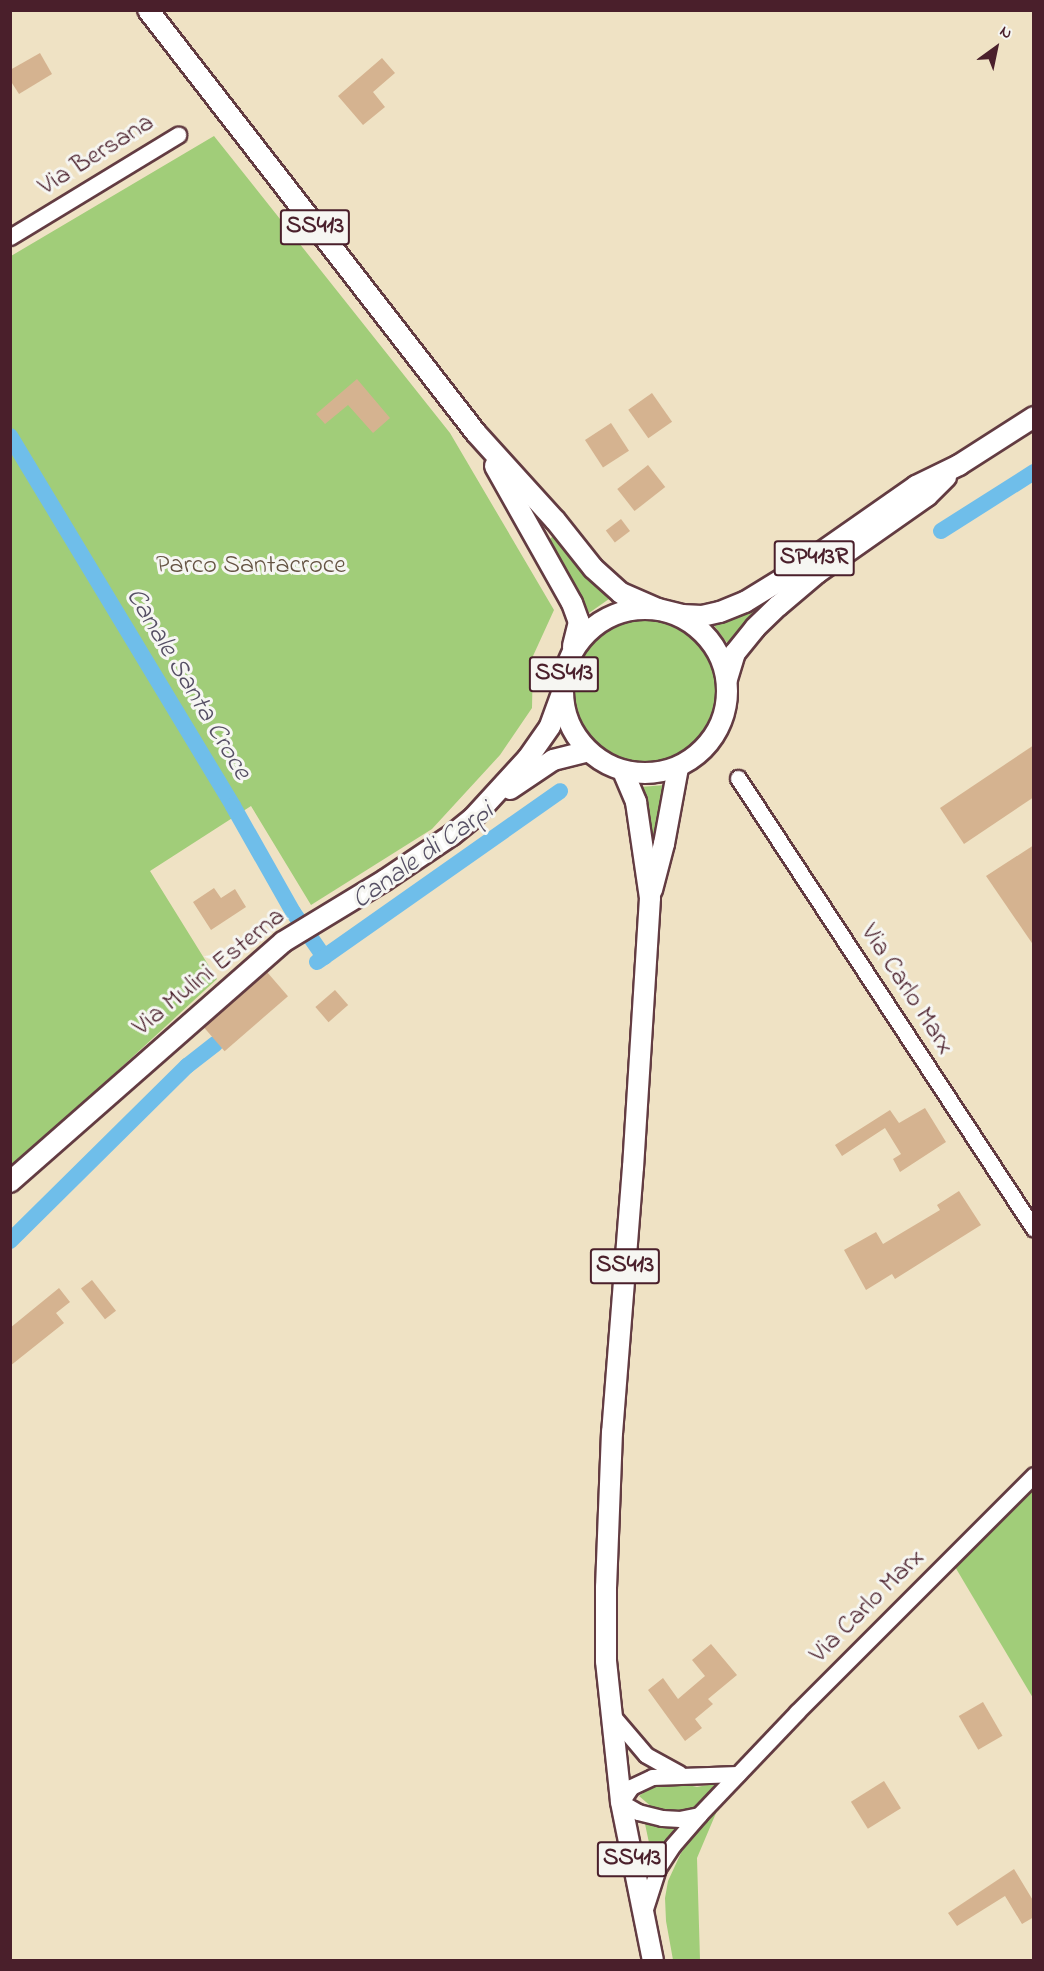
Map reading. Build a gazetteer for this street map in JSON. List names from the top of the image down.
{
  "streets": {
    "main road": ["SS413", "SP413R", "Via Mulini Esterna"],
    "street": ["Via Bersana", "Via Carlo Marx"]
  },
  "crossings": [
    ["SS413", "SP413R"],
    ["SS413", "Via Mulini Esterna"],
    ["SS413", "Via Carlo Marx"],
    ["SP413R", "Via Mulini Esterna"]
  ],
  "water": ["Canale Santa Croce", "Canale di Carpi"],
  "parks": ["Parco Santacroce"],
  "north": "top right"
}
